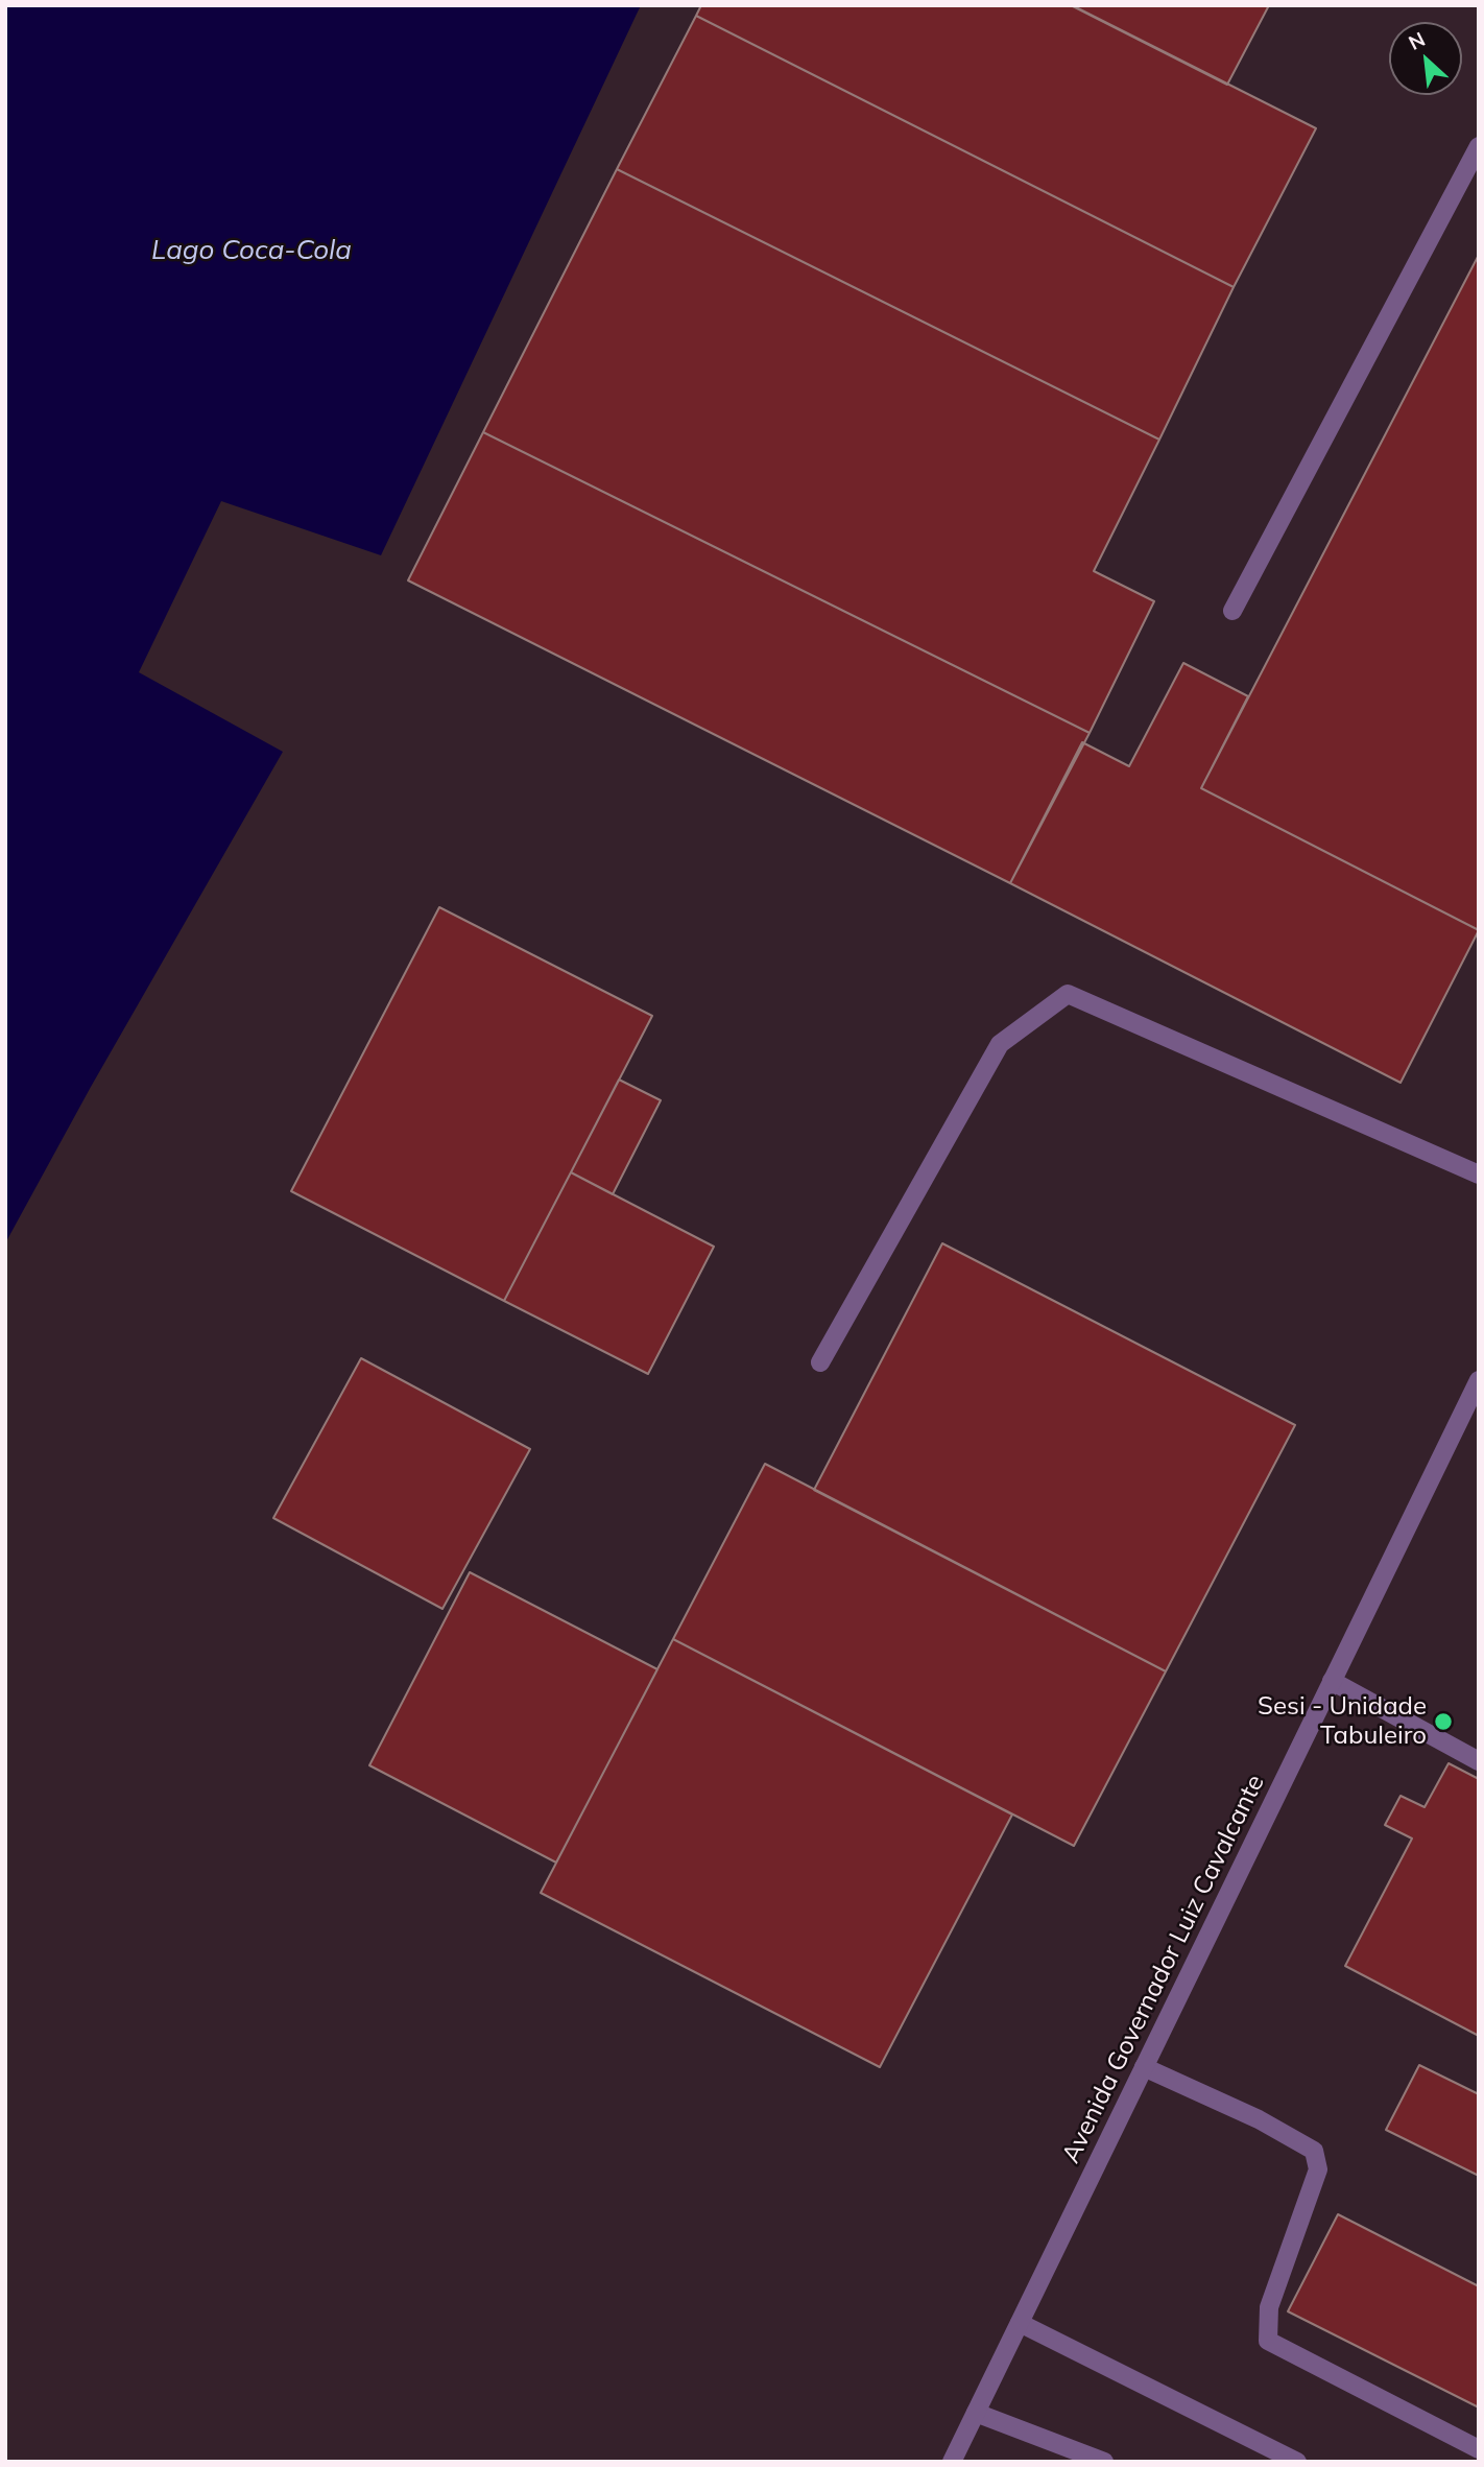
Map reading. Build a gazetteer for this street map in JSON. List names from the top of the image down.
{
  "streets": {
    "street": ["Avenida Governador Luiz Cavalcante"]
  },
  "water": ["Lago Coca-Cola"],
  "places": ["Sesi - Unidade Tabuleiro"],
  "north": "top left"
}
